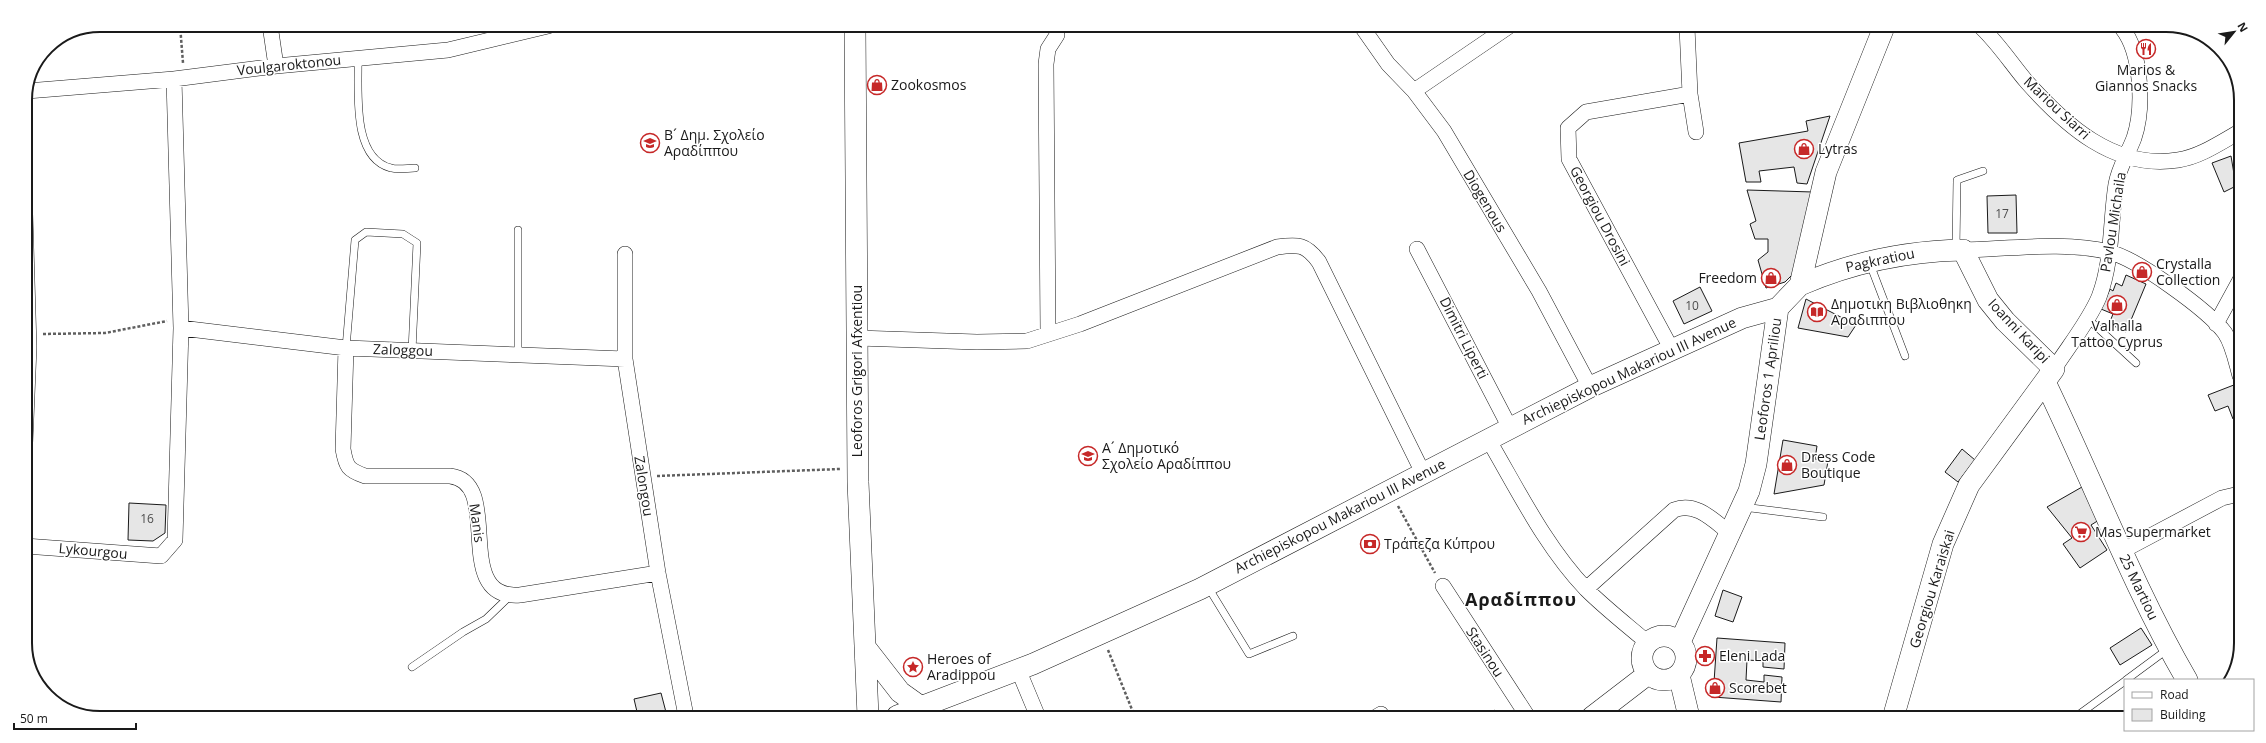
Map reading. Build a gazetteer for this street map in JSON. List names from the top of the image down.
{
  "streets": {
    "street": [
      "Voulgaroktonou",
      "Mariou Siarri",
      "Diogenous",
      "Georgiou Drosini",
      "Pavlou Michaila",
      "Pagkratiou",
      "Ioanni Karipi",
      "Dimitri Liperti",
      "Zaloggou",
      "Leoforos Grigori Afxentiou",
      "Archiepiskopou Makariou III Avenue",
      "Leoforos 1 Apriliou",
      "Zalongou",
      "Manis",
      "Lykourgou",
      "25 Martiou",
      "Georgiou Karaiskai",
      "Stasinou"
    ]
  },
  "crossings": [
    ["Mariou Siarri", "Pavlou Michaila"],
    ["Diogenous", "Archiepiskopou Makariou III Avenue"],
    ["Georgiou Drosini", "Archiepiskopou Makariou III Avenue"],
    ["Pavlou Michaila", "Ioanni Karipi"],
    ["Pavlou Michaila", "25 Martiou"],
    ["Pavlou Michaila", "Georgiou Karaiskai"],
    ["Pagkratiou", "Ioanni Karipi"],
    ["Pagkratiou", "Leoforos 1 Apriliou"],
    ["Ioanni Karipi", "25 Martiou"],
    ["Ioanni Karipi", "Georgiou Karaiskai"],
    ["Dimitri Liperti", "Archiepiskopou Makariou III Avenue"],
    ["Zaloggou", "Zalongou"],
    ["Zaloggou", "Manis"],
    ["Zaloggou", "Lykourgou"],
    ["Archiepiskopou Makariou III Avenue", "Leoforos 1 Apriliou"],
    ["25 Martiou", "Georgiou Karaiskai"]
  ],
  "districts": ["Αραδίππου"],
  "places": {
    "restaurant": ["Marios & Giannos Snacks"],
    "shop": [
      "Zookosmos",
      "Lytras",
      "Crystalla Collection",
      "Freedom",
      "Valhalla Tattoo Cyprus",
      "Dress Code Boutique",
      "Scorebet"
    ],
    "school or university": ["Β´ Δημ. Σχολείο Αραδίππου", "Α´ Δημοτικό Σχολείο Αραδίππου"],
    "library": ["Δημοτικη Βιβλιοθηκη Αραδιππου"],
    "supermarket": ["Mas Supermarket"],
    "bank": ["Τράπεζα Κύπρου"],
    "pharmacy": ["Eleni Lada"],
    "place": ["Heroes of Aradippou"]
  },
  "house_numbers": ["17", "10", "16"],
  "legend": ["Road", "Building"],
  "scale_bar": "50 m",
  "north": "top right"
}
